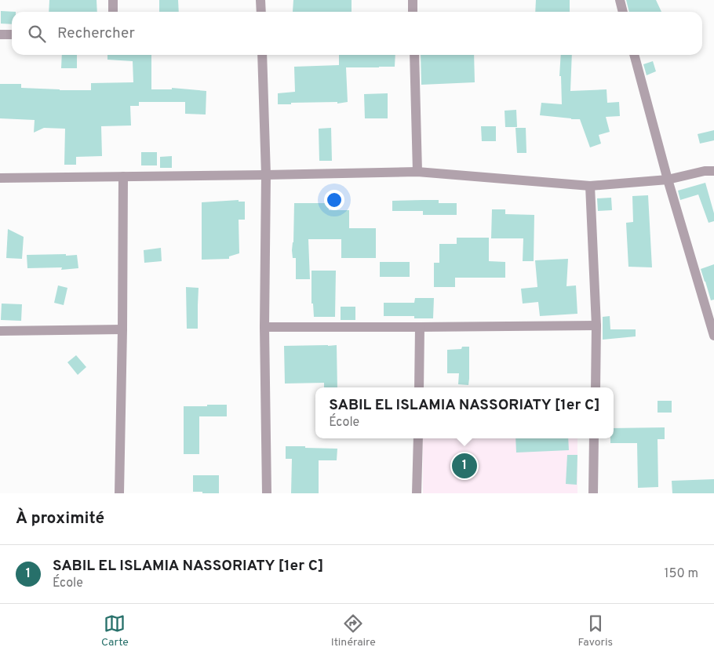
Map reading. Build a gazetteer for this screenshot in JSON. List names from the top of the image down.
{
  "page": {
    "search": "Rechercher",
    "popup": ["SABIL EL ISLAMIA NASSORIATY [1er C]", "École"],
    "pins": "1",
    "heading": "À proximité",
    "list": [
      {
        "mark": "1",
        "name": "SABIL EL ISLAMIA NASSORIATY [1er C]",
        "note": "École",
        "value": "150 m"
      }
    ],
    "nav": ["Carte", "Itinéraire", "Favoris"]
  }
}
